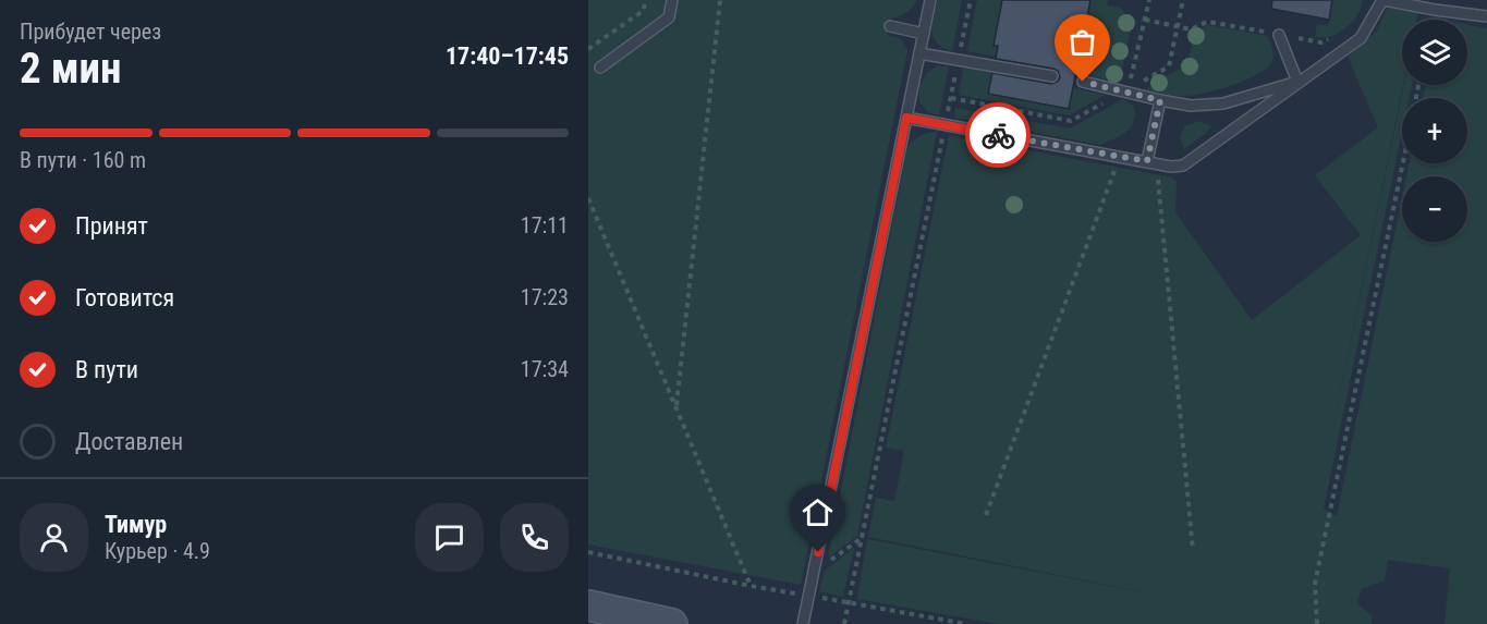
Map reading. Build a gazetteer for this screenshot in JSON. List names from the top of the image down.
{
  "page": {
    "heading": ["2 мин", "Прибудет через", "17:40–17:45"],
    "panel": ["Тимур", "Курьер · 4.9"],
    "map_buttons": ["+", "−"],
    "bar": "В пути · 160 m",
    "list": [
      ["Принят", "17:11"],
      ["Готовится", "17:23"],
      ["В пути", "17:34"],
      "Доставлен"
    ]
  }
}
